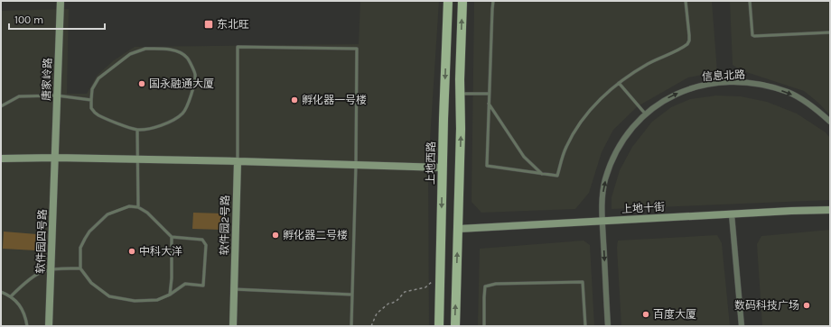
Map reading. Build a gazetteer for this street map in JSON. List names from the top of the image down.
{
  "streets": {
    "main road": ["上地西路"],
    "street": [
      "信息北路",
      "唐家岭路",
      "上地十街",
      "软件园2号路",
      "软件园四号路"
    ]
  },
  "crossings": [
    ["信息北路", "上地十街"],
    ["唐家岭路", "软件园四号路"]
  ],
  "places": {
    "transit": ["东北旺"],
    "other": [
      "国永融通大厦",
      "孵化器一号楼",
      "孵化器二号楼",
      "中科大洋",
      "数码科技广场",
      "百度大厦"
    ]
  },
  "scale_bar": "100 m"
}
